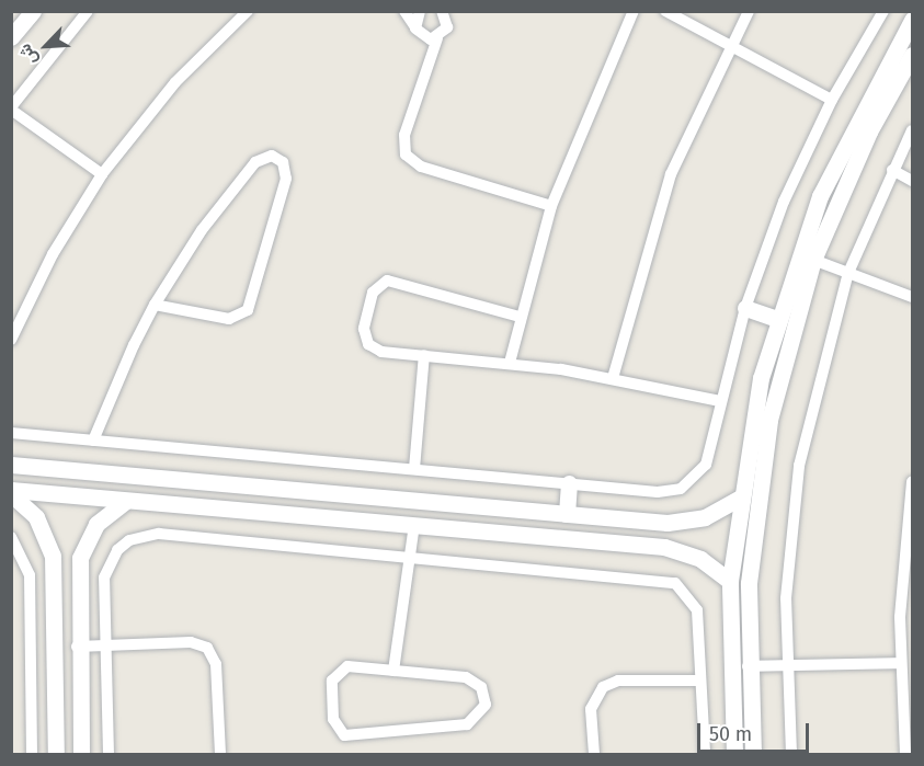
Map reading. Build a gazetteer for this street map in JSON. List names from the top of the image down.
{
  "scale_bar": "50 m",
  "north": "bottom left"
}
